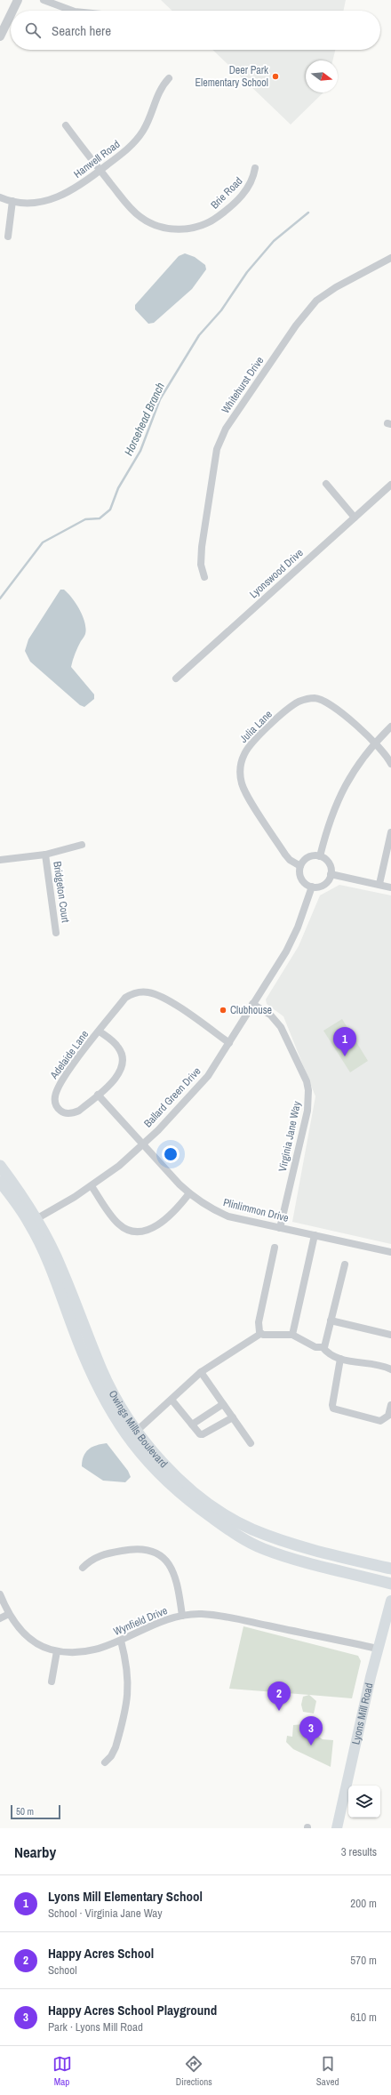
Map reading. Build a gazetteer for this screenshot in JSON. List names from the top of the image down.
{
  "streets": {
    "main road": ["Owings Mills Boulevard", "Lyons Mill Road"],
    "street": [
      "Hanwell Road",
      "Brie Road",
      "Whitehurst Drive",
      "Lyonswood Drive",
      "Julia Lane",
      "Bridgeton Court",
      "Adelaide Lane",
      "Ballard Green Drive",
      "Virginia Jane Way",
      "Plinlimmon Drive",
      "Wynfield Drive"
    ]
  },
  "crossings": [
    ["Hanwell Road", "Brie Road"],
    ["Julia Lane", "Ballard Green Drive"],
    ["Adelaide Lane", "Ballard Green Drive"],
    ["Adelaide Lane", "Plinlimmon Drive"],
    ["Ballard Green Drive", "Virginia Jane Way"],
    ["Ballard Green Drive", "Plinlimmon Drive"],
    ["Ballard Green Drive", "Owings Mills Boulevard"],
    ["Virginia Jane Way", "Plinlimmon Drive"],
    ["Wynfield Drive", "Lyons Mill Road"]
  ],
  "water": ["Horsehead Branch"],
  "places": ["Deer Park Elementary School", "Clubhouse"],
  "scale_bar": "50 m",
  "north": "right",
  "page": {
    "search": "Search here",
    "pins": ["1", "2", "3"],
    "scale": "50 m",
    "heading": ["Nearby", "3 results"],
    "list": [
      {
        "mark": "1",
        "name": "Lyons Mill Elementary School",
        "note": "School · Virginia Jane Way",
        "value": "200 m"
      },
      {
        "mark": "2",
        "name": "Happy Acres School",
        "note": "School",
        "value": "570 m"
      },
      {
        "mark": "3",
        "name": "Happy Acres School Playground",
        "note": "Park · Lyons Mill Road",
        "value": "610 m"
      }
    ],
    "nav": ["Map", "Directions", "Saved"]
  }
}
